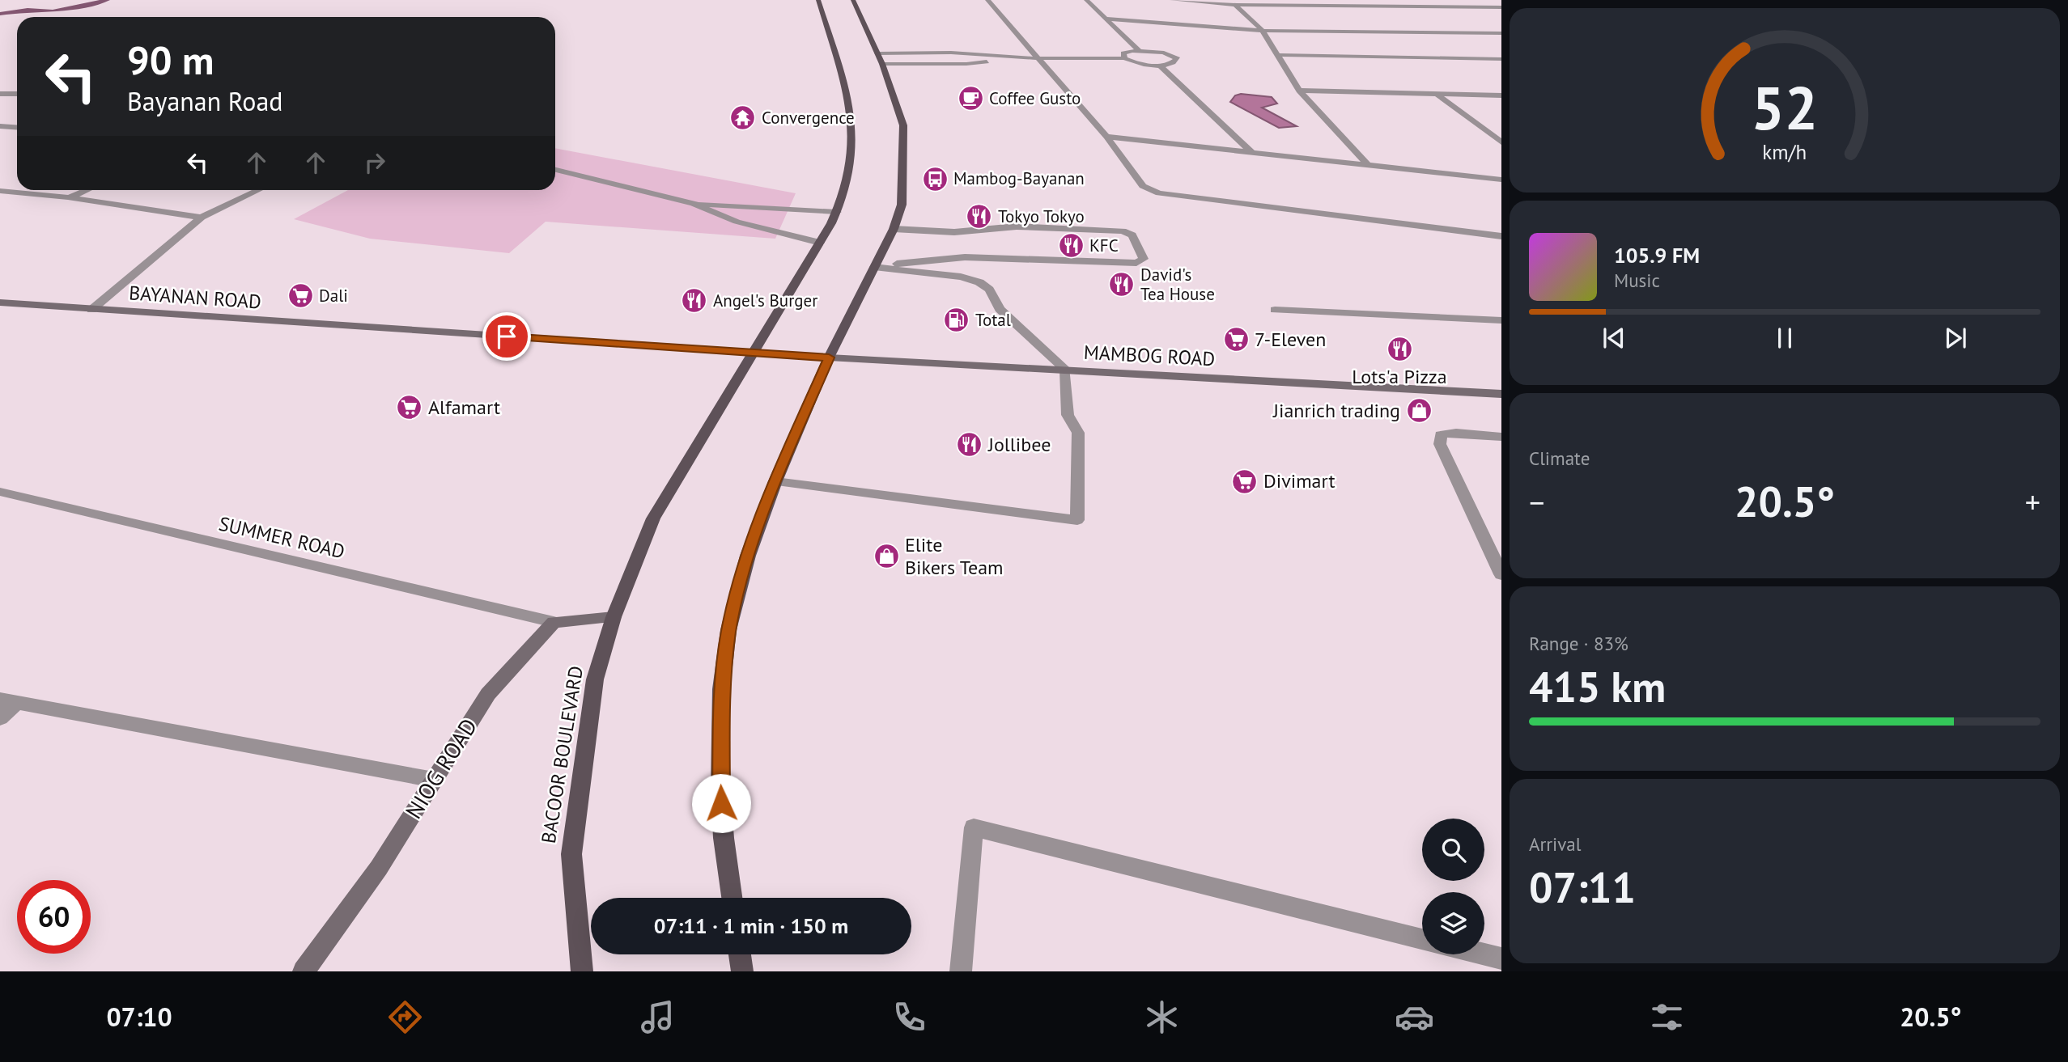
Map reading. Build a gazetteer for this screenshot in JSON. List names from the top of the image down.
{
  "streets": {
    "main road": [
      "BAYANAN ROAD",
      "MAMBOG ROAD",
      "BACOOR BOULEVARD",
      "NIOG ROAD"
    ],
    "street": ["SUMMER ROAD"]
  },
  "crossings": [
    ["BAYANAN ROAD", "MAMBOG ROAD"],
    ["BAYANAN ROAD", "BACOOR BOULEVARD"],
    ["SUMMER ROAD", "NIOG ROAD"]
  ],
  "places": {
    "cafe": ["Coffee Gusto"],
    "temple": ["Convergence"],
    "bus stop": ["Mambog-Bayanan"],
    "restaurant": [
      "Tokyo Tokyo",
      "KFC",
      "David's Tea House",
      "Angel's Burger",
      "Lots'a Pizza",
      "Jollibee"
    ],
    "supermarket": [
      "Dali",
      "7-Eleven",
      "Alfamart",
      "Divimart"
    ],
    "fuel station": ["Total"],
    "shop": ["Jianrich trading", "Elite Bikers Team"]
  },
  "page": {
    "turn": ["90 m", "Bayanan Road"],
    "song": ["105.9 FM", "Music"],
    "tile": [
      "Climate",
      ["Range · 83%", "415 km"],
      ["Arrival", "07:11"]
    ],
    "heat": ["−", "20.5°", "+"],
    "limit": "60",
    "trip": "07:11 · 1 min · 150 m",
    "tabs": ["07:10", "20.5°"],
    "gauge": ["52", "km/h"]
  }
}
